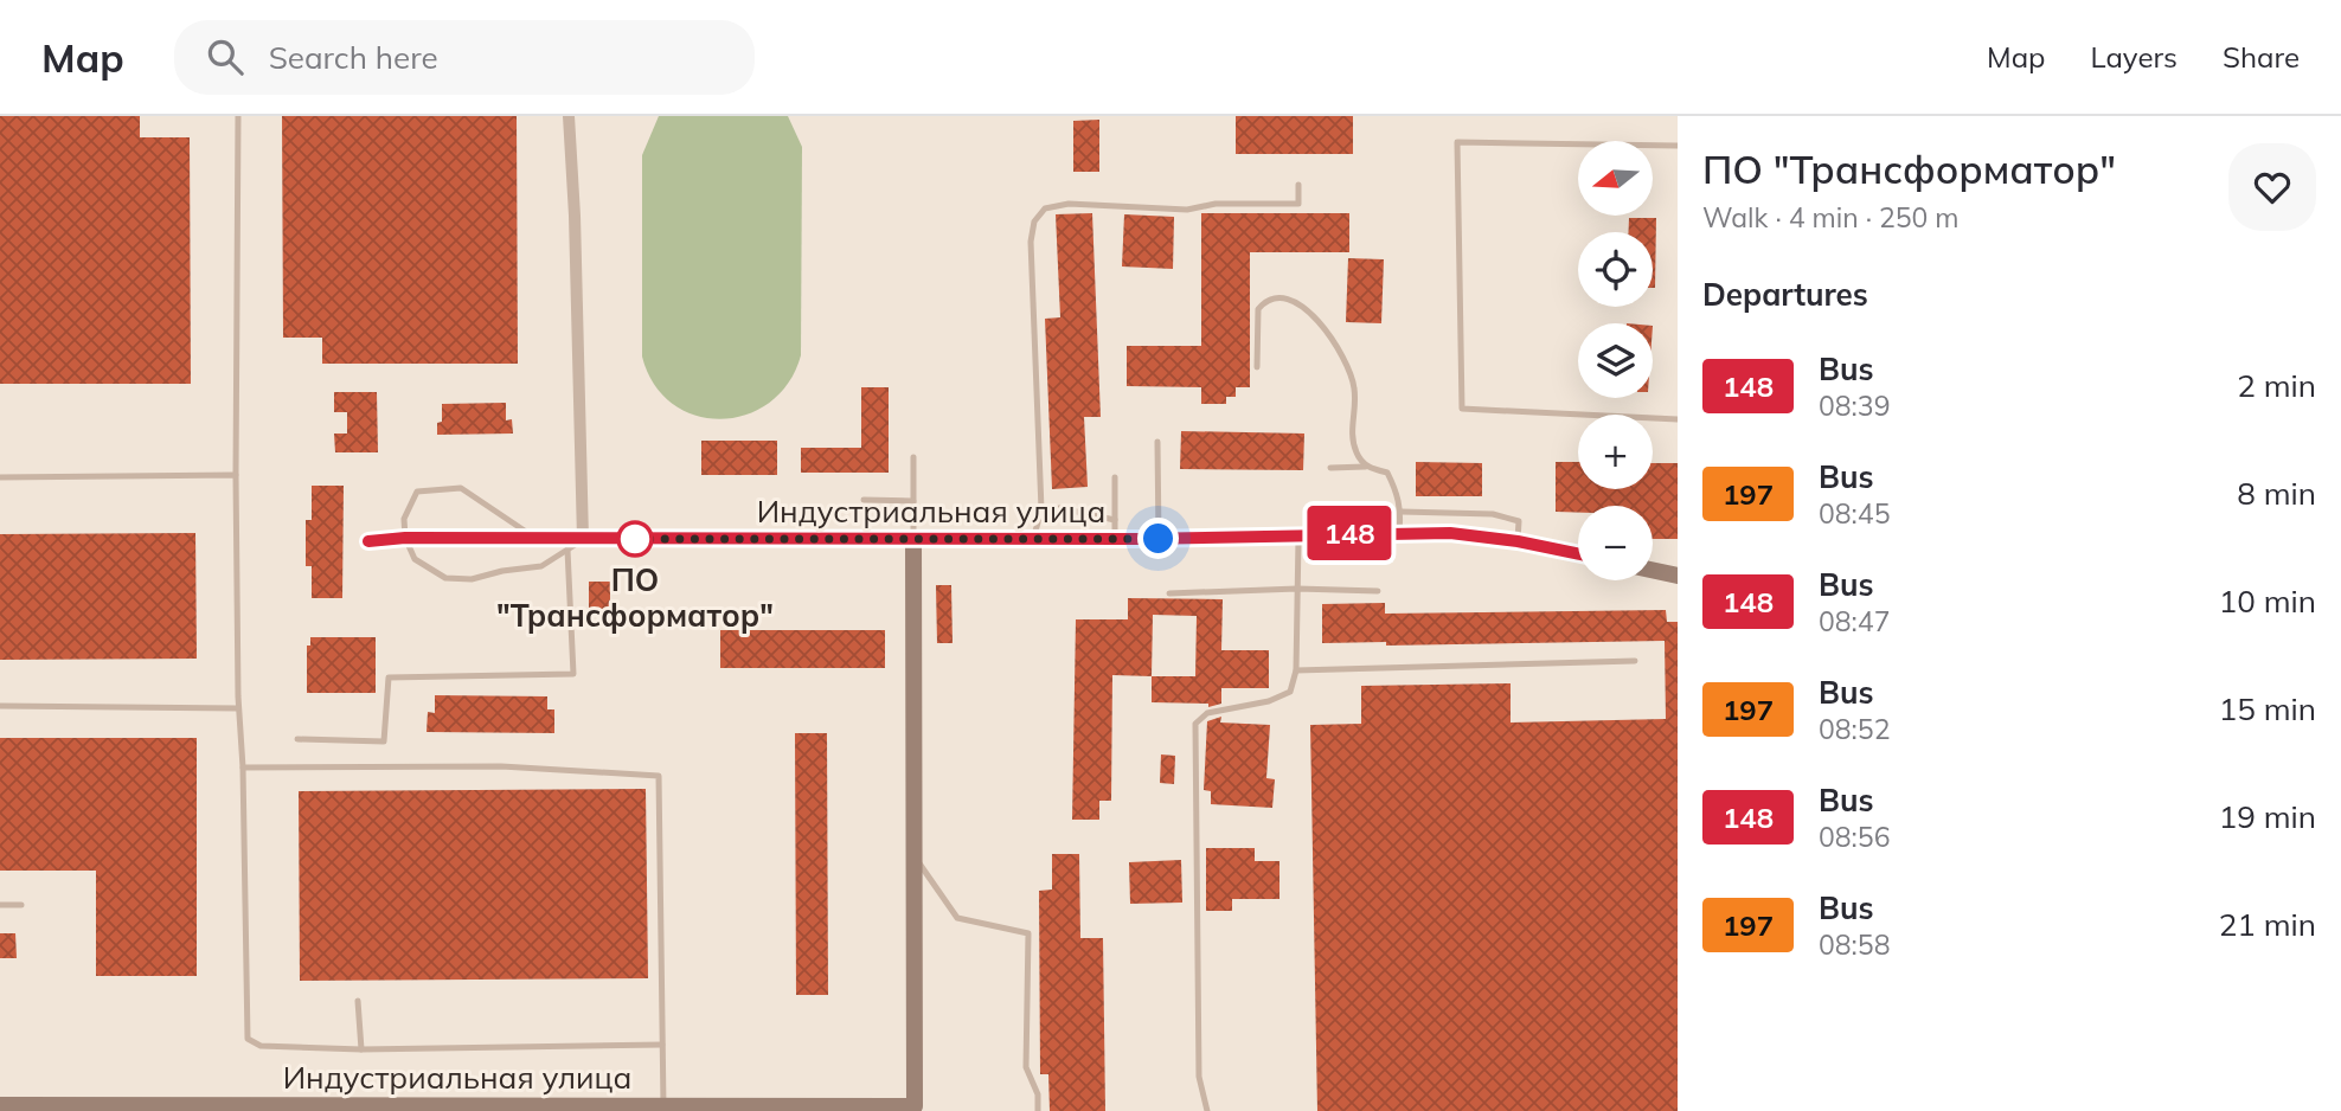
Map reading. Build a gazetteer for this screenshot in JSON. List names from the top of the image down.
{
  "streets": {
    "street": ["Индустриальная улица"]
  },
  "places": ["ПО \"Трансформатор\""],
  "lines": ["bus line 148"],
  "north": "left",
  "page": {
    "header": "Map",
    "search": "Search here",
    "nav": ["Map", "Layers", "Share"],
    "on_map": "148",
    "heading": [
      ["ПО \"Трансформатор\"", "Walk · 4 min · 250 m"],
      "Departures"
    ],
    "map_buttons": ["+", "−"],
    "list": [
      {
        "mark": "148",
        "name": "Bus",
        "note": "08:39",
        "value": "2 min"
      },
      {
        "mark": "197",
        "name": "Bus",
        "note": "08:45",
        "value": "8 min"
      },
      {
        "mark": "148",
        "name": "Bus",
        "note": "08:47",
        "value": "10 min"
      },
      {
        "mark": "197",
        "name": "Bus",
        "note": "08:52",
        "value": "15 min"
      },
      {
        "mark": "148",
        "name": "Bus",
        "note": "08:56",
        "value": "19 min"
      },
      {
        "mark": "197",
        "name": "Bus",
        "note": "08:58",
        "value": "21 min"
      }
    ]
  }
}
